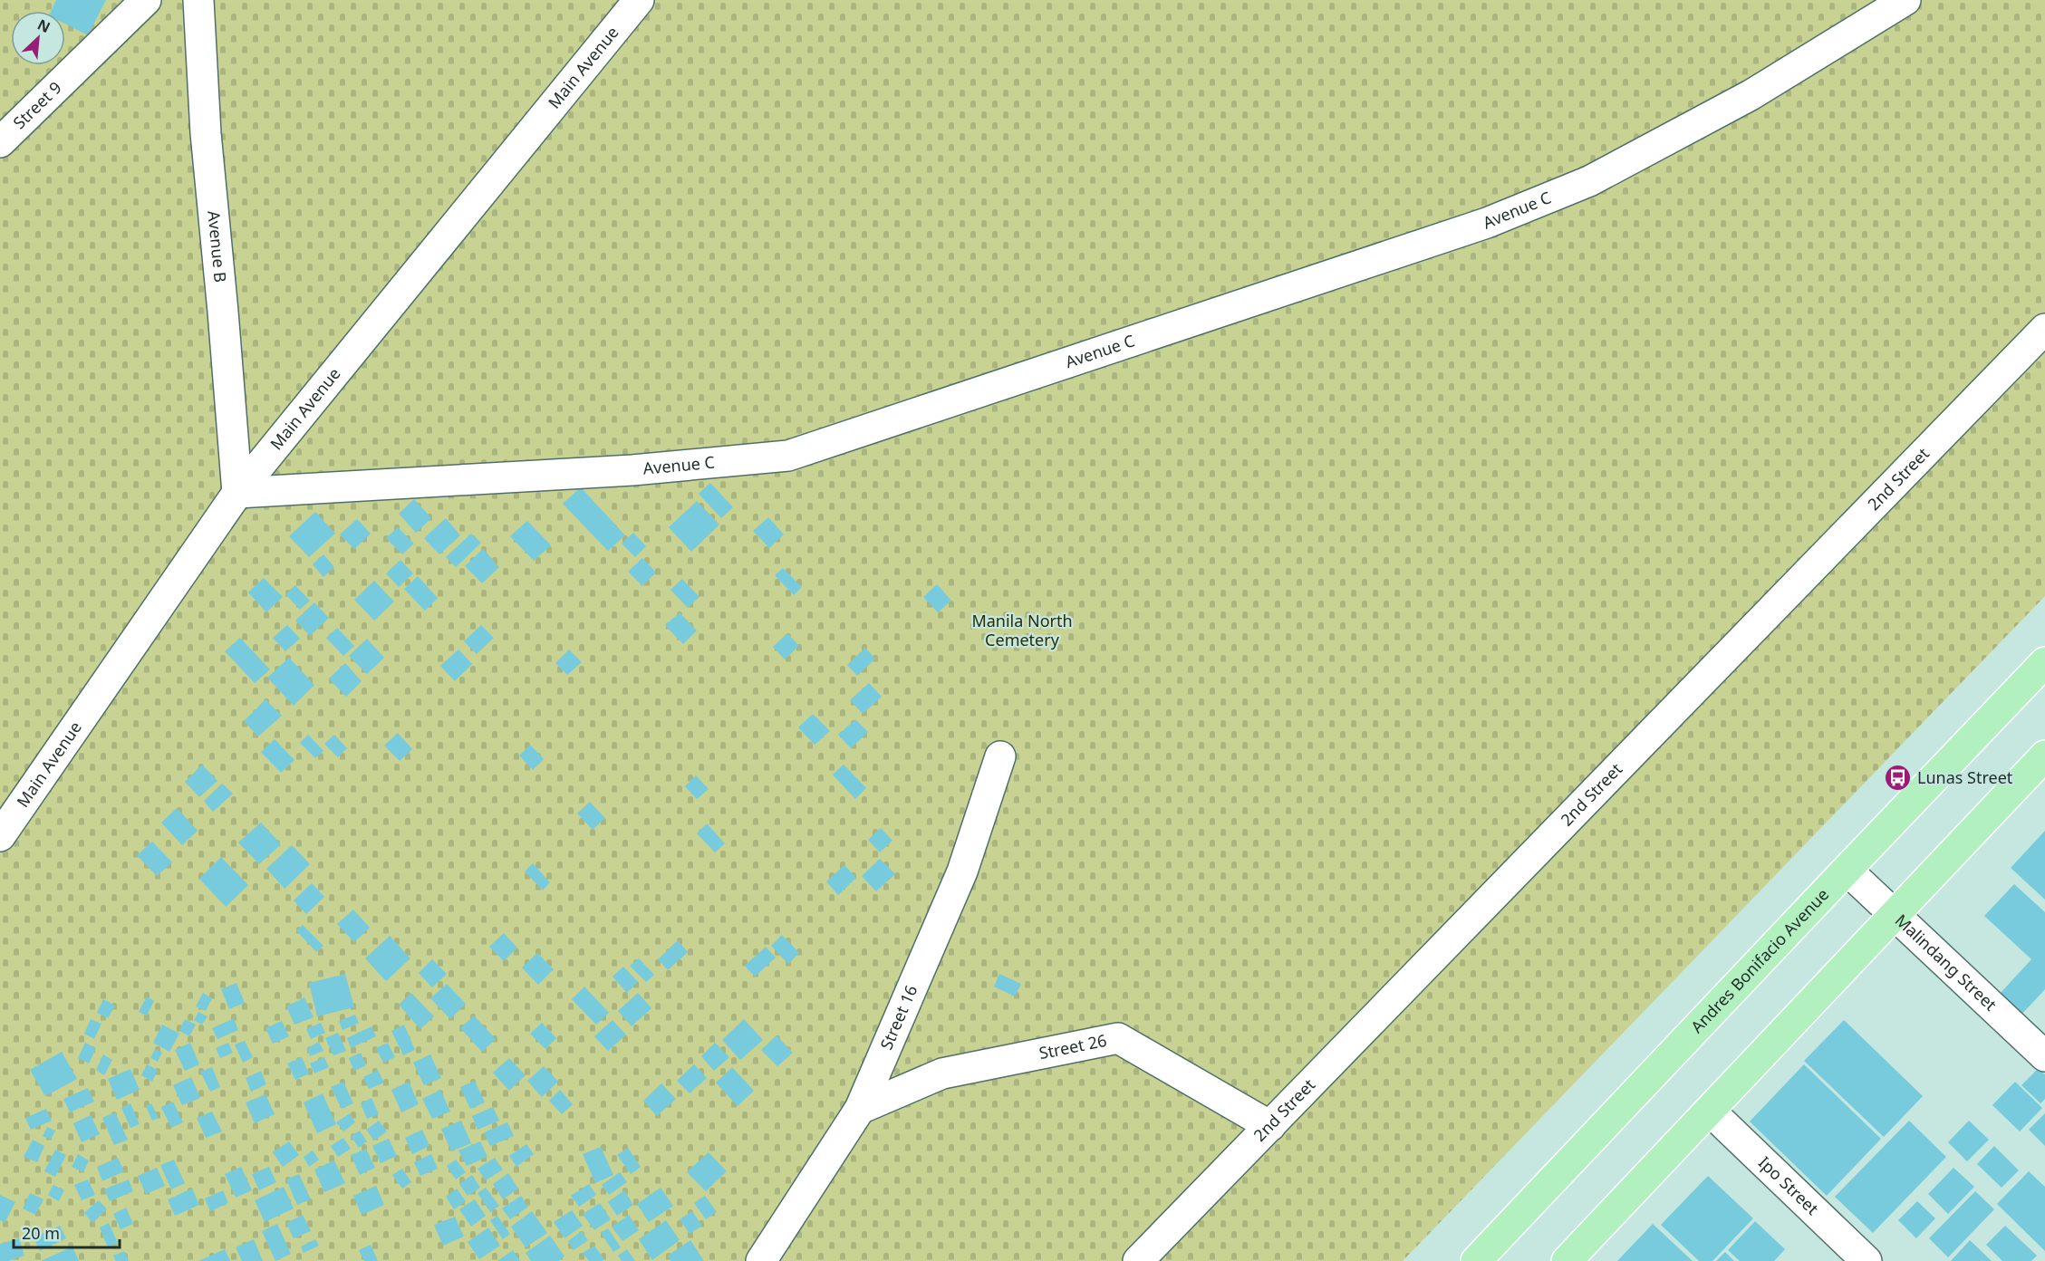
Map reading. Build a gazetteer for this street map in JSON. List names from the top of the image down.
{
  "streets": {
    "main road": ["Andres Bonifacio Avenue"],
    "street": [
      "Main Avenue",
      "Street 9",
      "Avenue C",
      "Avenue B",
      "2nd Street",
      "Malindang Street",
      "Street 16",
      "Street 26",
      "Ipo Street"
    ]
  },
  "crossings": [
    ["Main Avenue", "Avenue C"],
    ["Main Avenue", "Avenue B"],
    ["Avenue C", "Avenue B"],
    ["2nd Street", "Street 26"],
    ["Andres Bonifacio Avenue", "Malindang Street"],
    ["Street 16", "Street 26"]
  ],
  "parks": ["Manila North Cemetery"],
  "places": {
    "bus stop": ["Lunas Street"]
  },
  "scale_bar": "20 m",
  "north": "top right"
}
